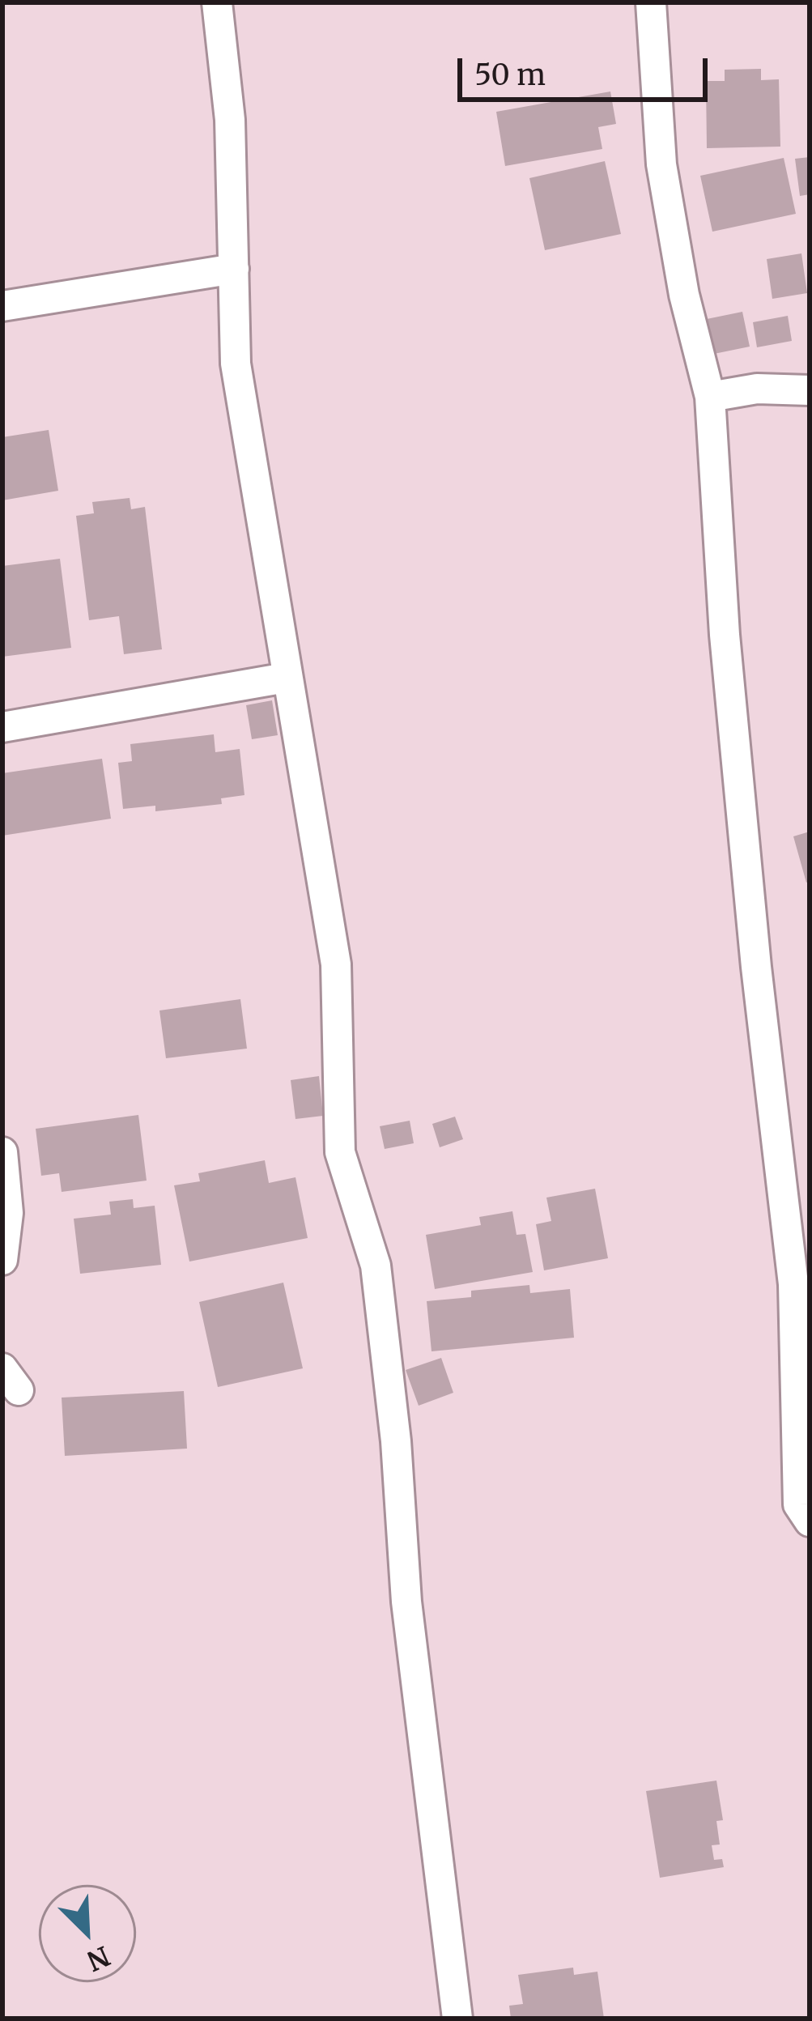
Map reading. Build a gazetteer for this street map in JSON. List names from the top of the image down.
{
  "scale_bar": "50 m",
  "north": "bottom right"
}
